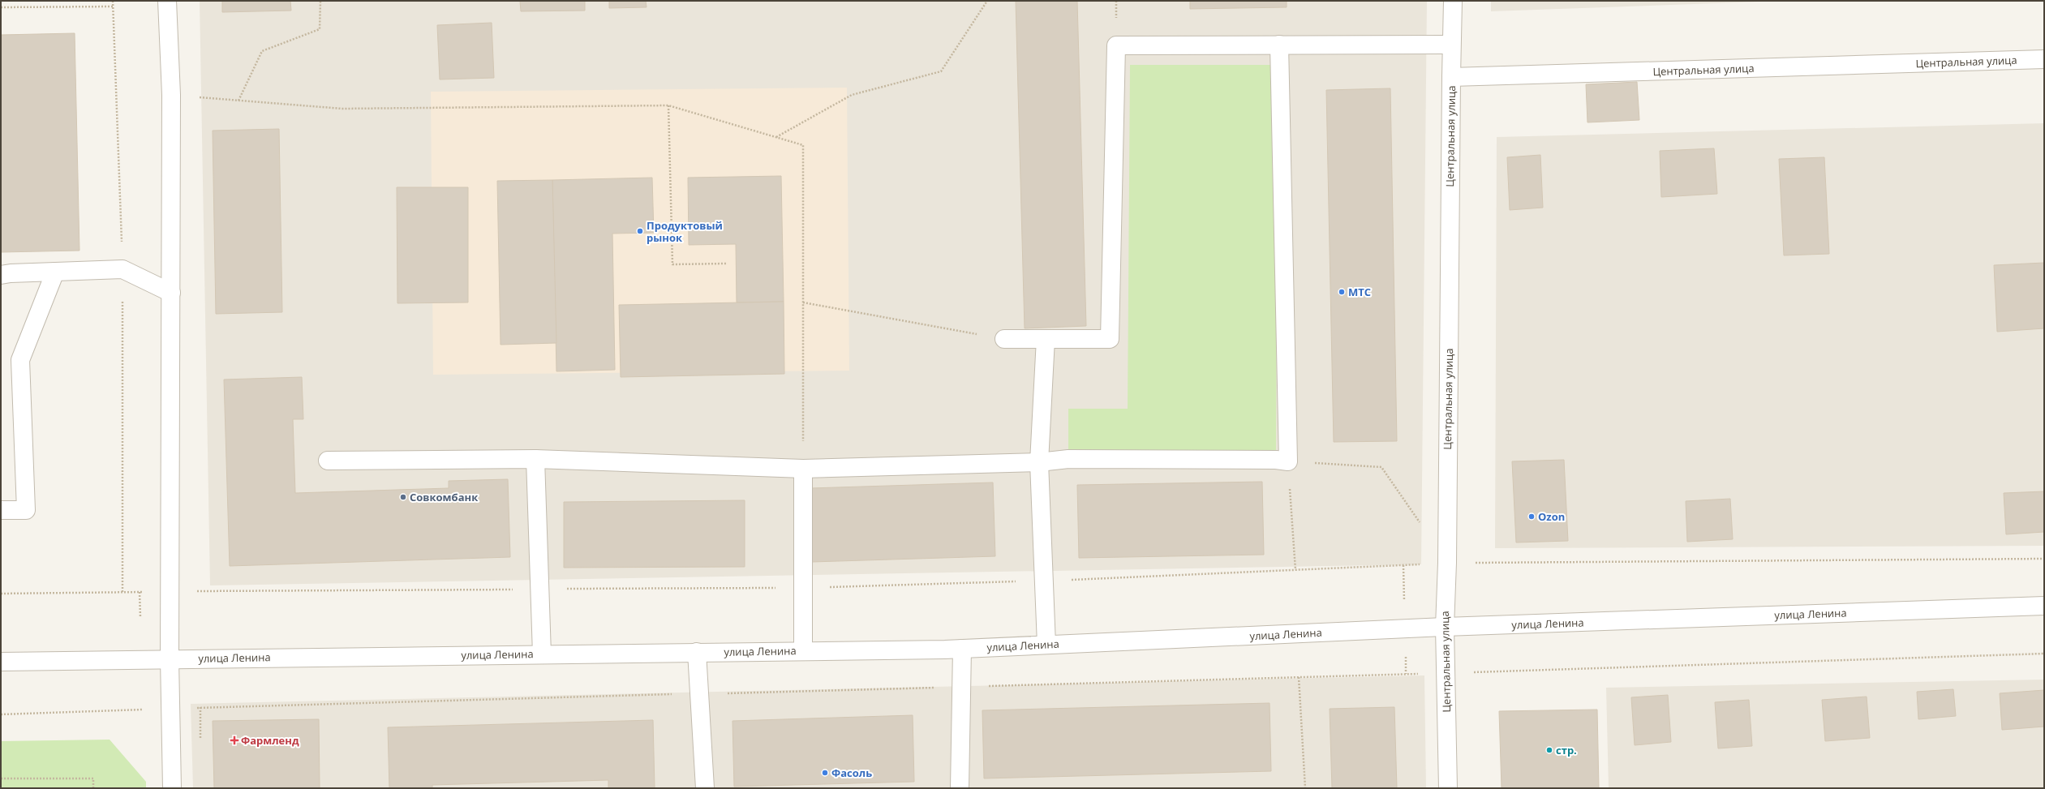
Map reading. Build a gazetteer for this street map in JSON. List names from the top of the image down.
{
  "streets": {
    "street": ["Центральная улица", "улица Ленина"]
  },
  "crossings": [
    ["Центральная улица", "улица Ленина"]
  ],
  "places": {
    "other": [
      "Продуктовый рынок",
      "МТС",
      "Совкомбанк",
      "Ozon",
      "стр.",
      "Фасоль"
    ],
    "health": ["Фармленд"]
  }
}
